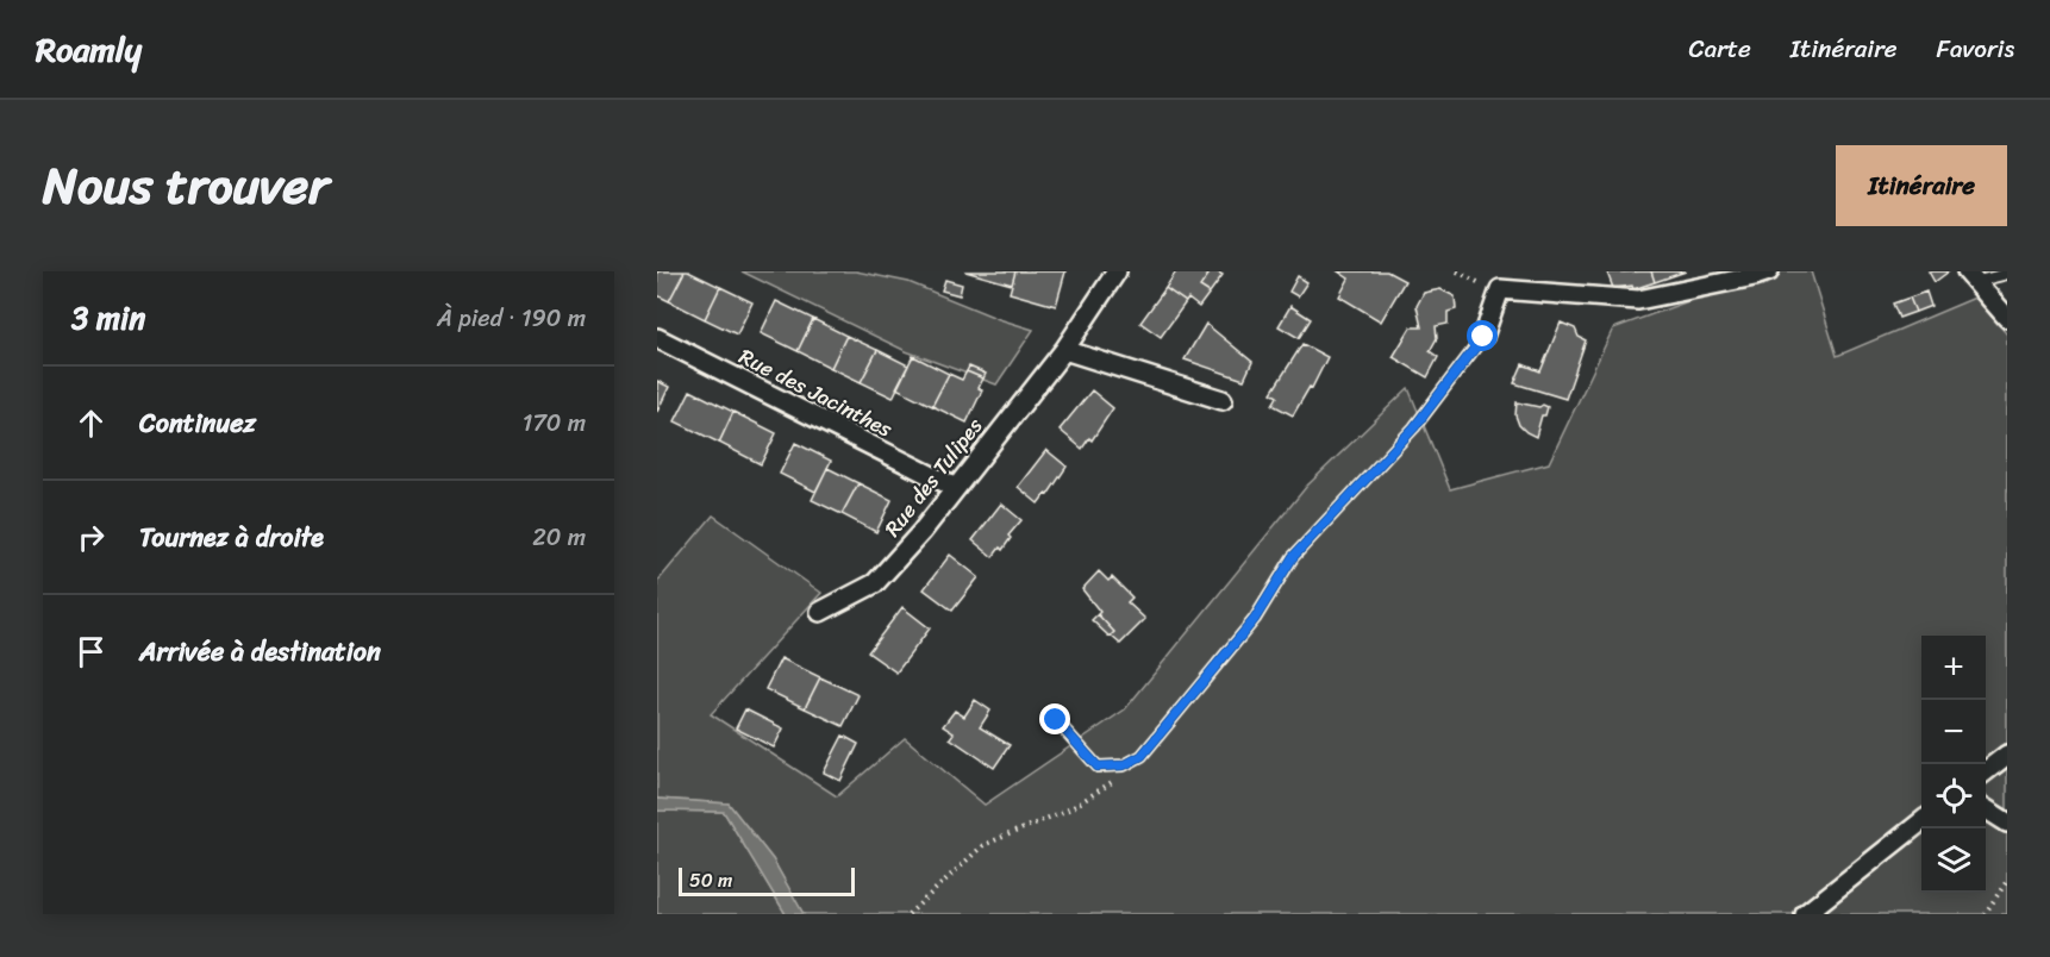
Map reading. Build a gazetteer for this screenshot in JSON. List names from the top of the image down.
{
  "streets": {
    "street": ["Rue des Jacinthes", "Rue des Tulipes"]
  },
  "crossings": [
    ["Rue des Jacinthes", "Rue des Tulipes"]
  ],
  "scale_bar": "50 m",
  "page": {
    "header": "Roamly",
    "nav": ["Carte", "Itinéraire", "Favoris"],
    "title": "Nous trouver",
    "buttons": "Itinéraire",
    "heading": ["3 min", "À pied · 190 m"],
    "list": [
      ["Continuez", "170 m"],
      ["Tournez à droite", "20 m"],
      "Arrivée à destination"
    ],
    "map_buttons": ["+", "−"],
    "scale": "50 m"
  }
}
